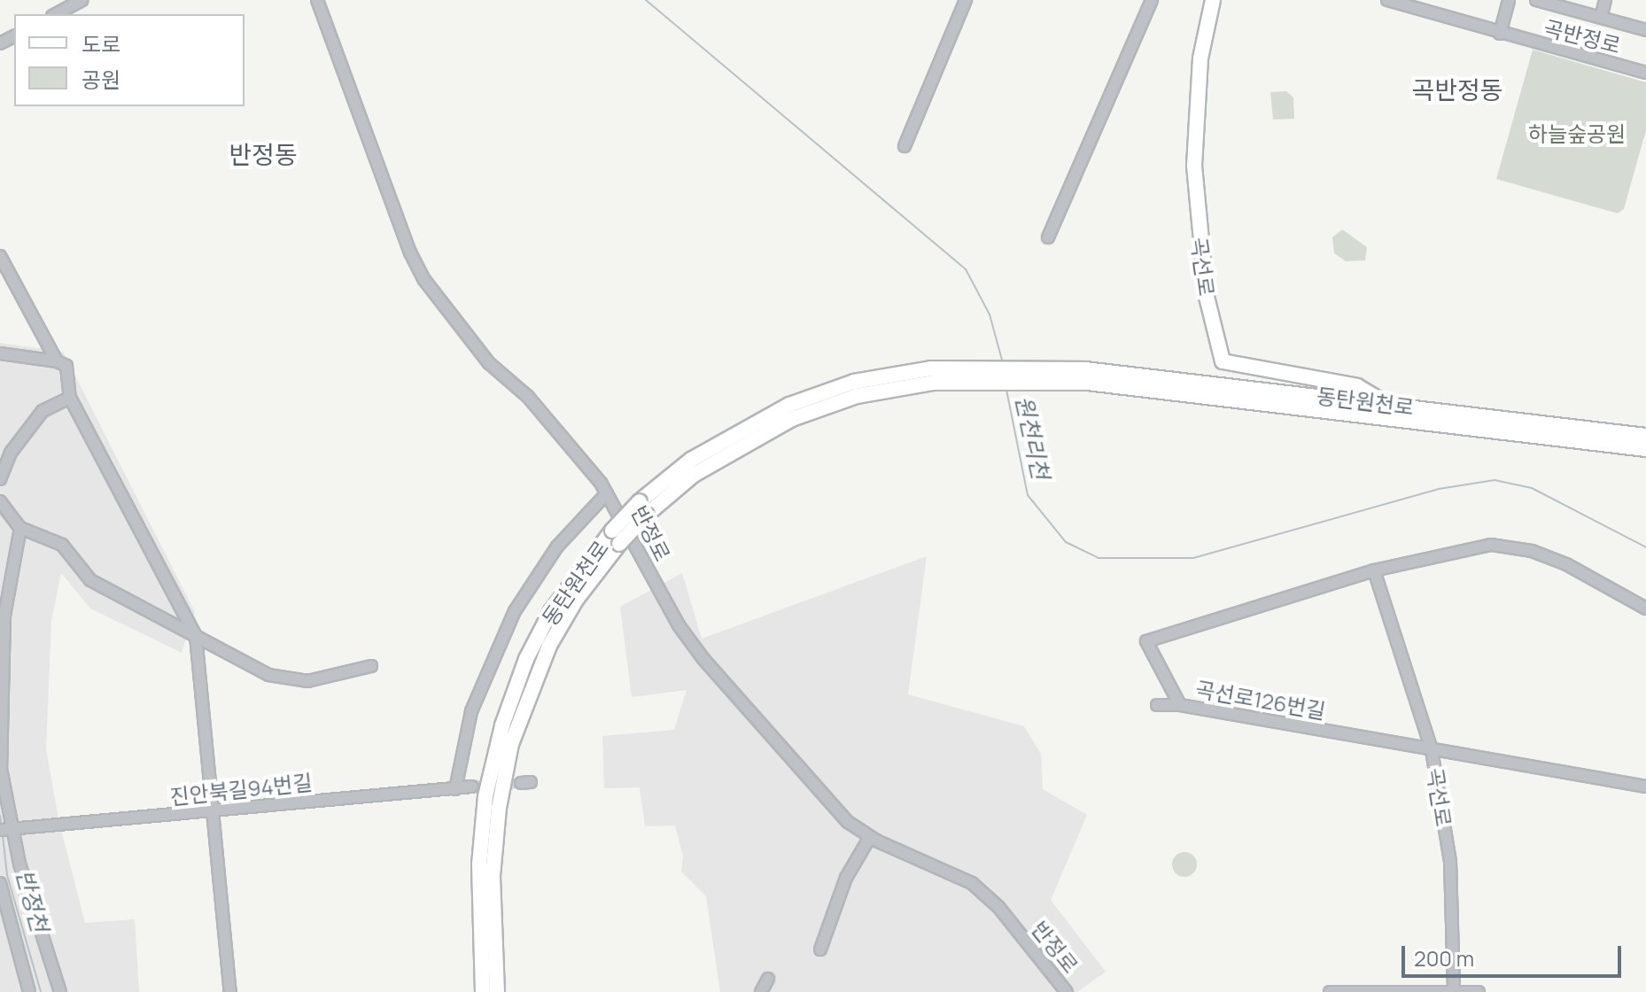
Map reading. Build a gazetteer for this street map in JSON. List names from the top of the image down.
{
  "streets": {
    "main road": ["곡선로", "동탄원천로"],
    "street": [
      "곡반정로",
      "반정로",
      "곡선로126번길",
      "진안북길94번길"
    ]
  },
  "crossings": [
    ["곡선로", "동탄원천로"],
    ["곡선로", "곡선로126번길"]
  ],
  "districts": ["곡반정동", "반정동"],
  "water": ["원천리천", "반정천"],
  "parks": ["하늘숲공원"],
  "legend": ["도로", "공원"],
  "scale_bar": "200 m"
}
